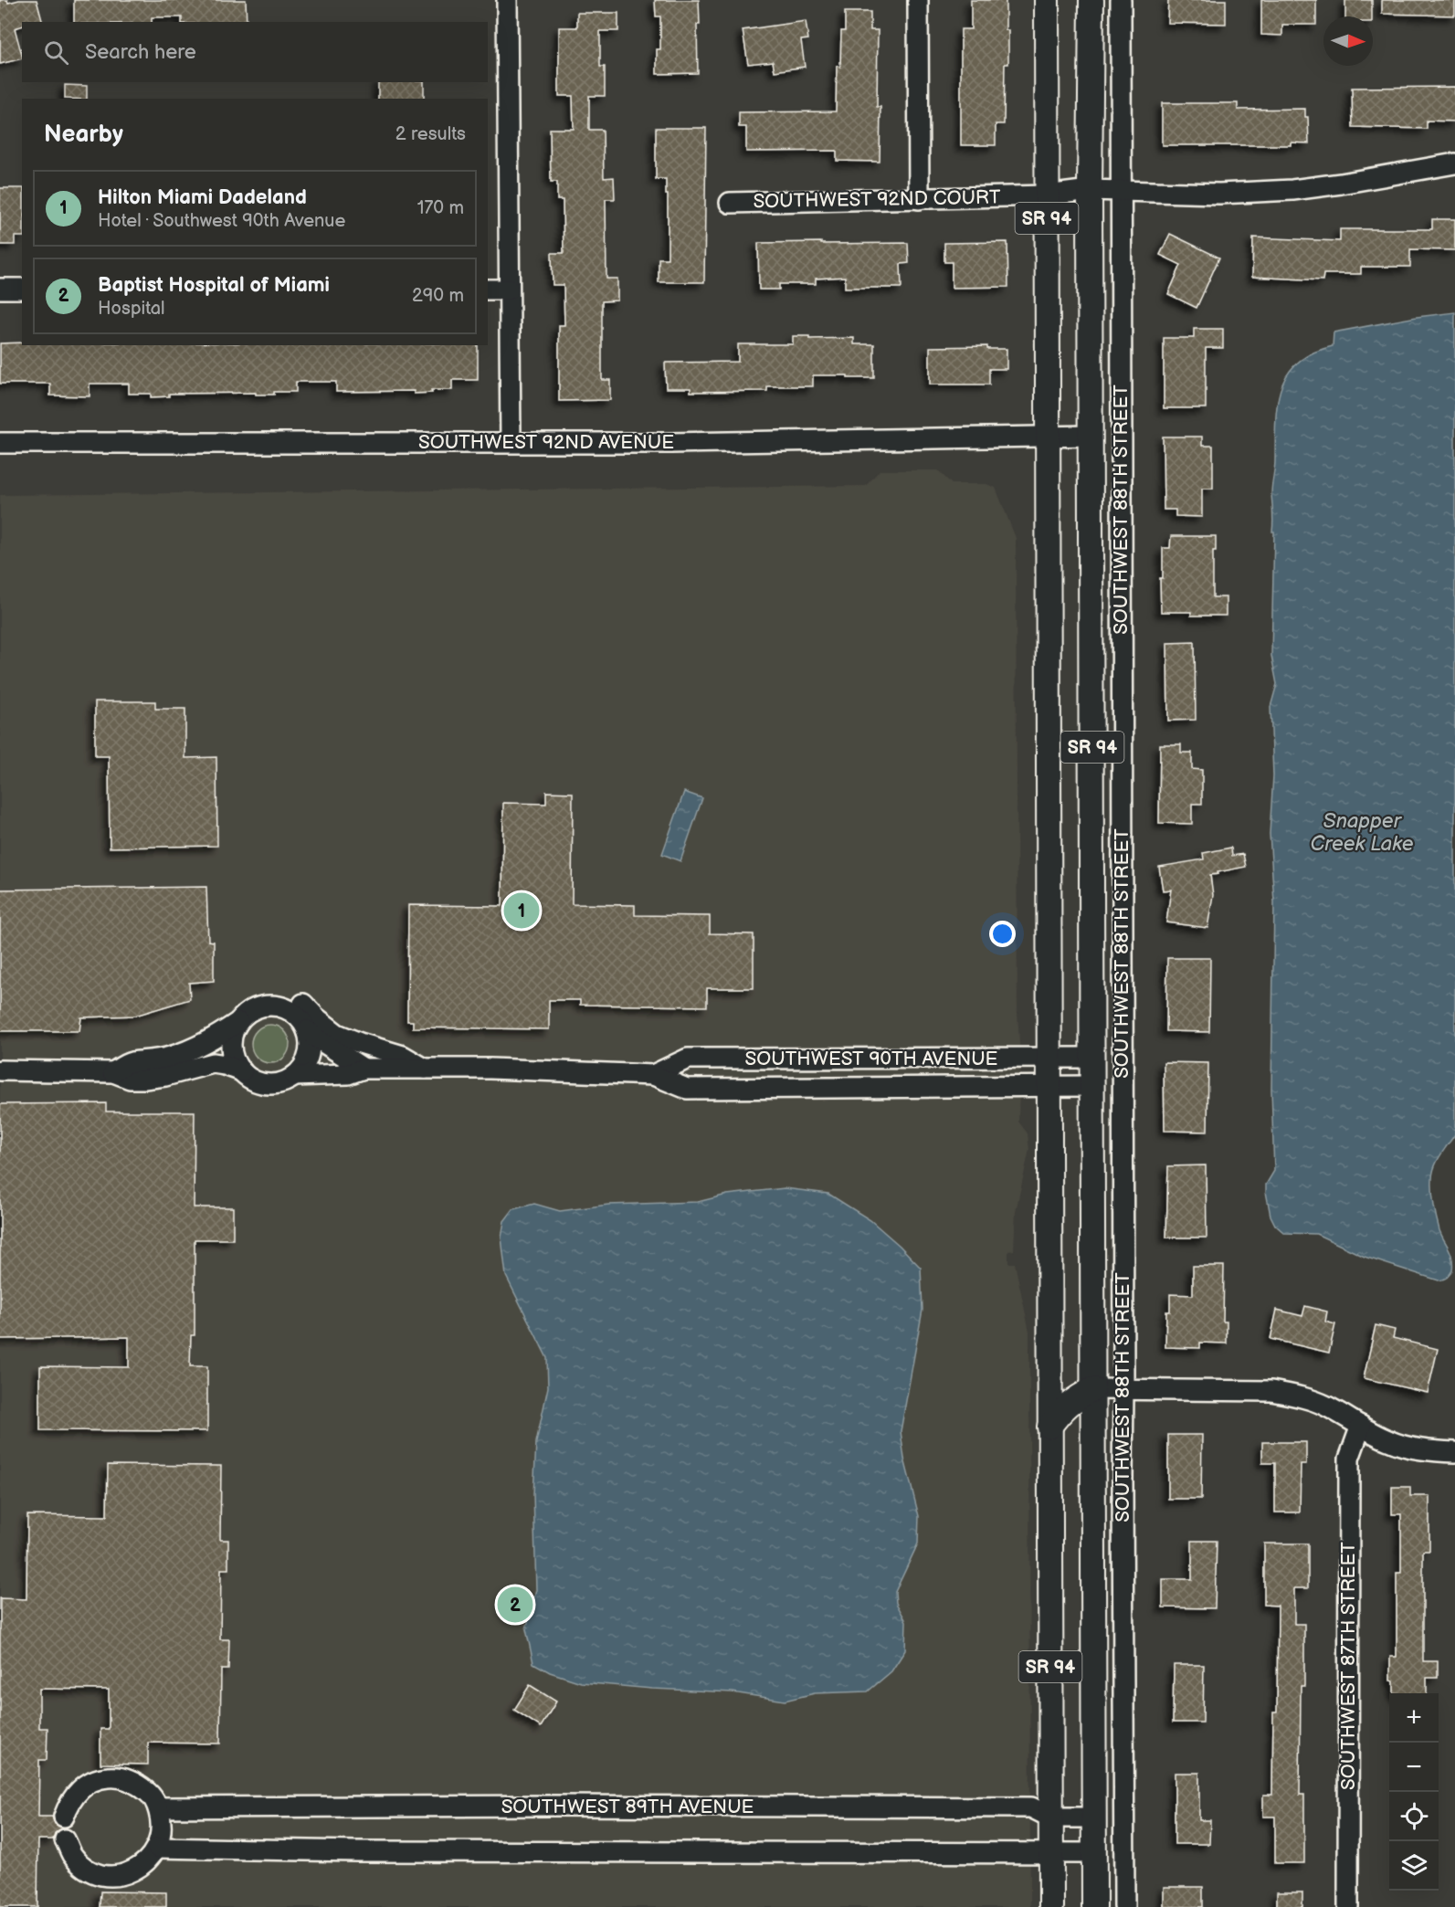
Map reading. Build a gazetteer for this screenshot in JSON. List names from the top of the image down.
{
  "streets": {
    "main road": ["SR 94", "SOUTHWEST 88TH STREET"],
    "street": [
      "SOUTHWEST 92ND COURT",
      "SOUTHWEST 92ND AVENUE",
      "SOUTHWEST 90TH AVENUE",
      "SOUTHWEST 87TH STREET",
      "SOUTHWEST 89TH AVENUE"
    ]
  },
  "crossings": [
    ["SOUTHWEST 92ND COURT", "SR 94"],
    ["SOUTHWEST 92ND COURT", "SOUTHWEST 88TH STREET"],
    ["SR 94", "SOUTHWEST 92ND AVENUE"],
    ["SR 94", "SOUTHWEST 90TH AVENUE"],
    ["SR 94", "SOUTHWEST 89TH AVENUE"],
    ["SOUTHWEST 92ND AVENUE", "SOUTHWEST 88TH STREET"],
    ["SOUTHWEST 88TH STREET", "SOUTHWEST 90TH AVENUE"],
    ["SOUTHWEST 88TH STREET", "SOUTHWEST 89TH AVENUE"]
  ],
  "water": ["Snapper Creek Lake"],
  "north": "right",
  "page": {
    "search": "Search here",
    "heading": ["Nearby", "2 results"],
    "list": [
      {
        "mark": "1",
        "name": "Hilton Miami Dadeland",
        "note": "Hotel · Southwest 90th Avenue",
        "value": "170 m"
      },
      {
        "mark": "2",
        "name": "Baptist Hospital of Miami",
        "note": "Hospital",
        "value": "290 m"
      }
    ],
    "pins": ["1", "2"],
    "map_buttons": ["+", "−"]
  }
}
